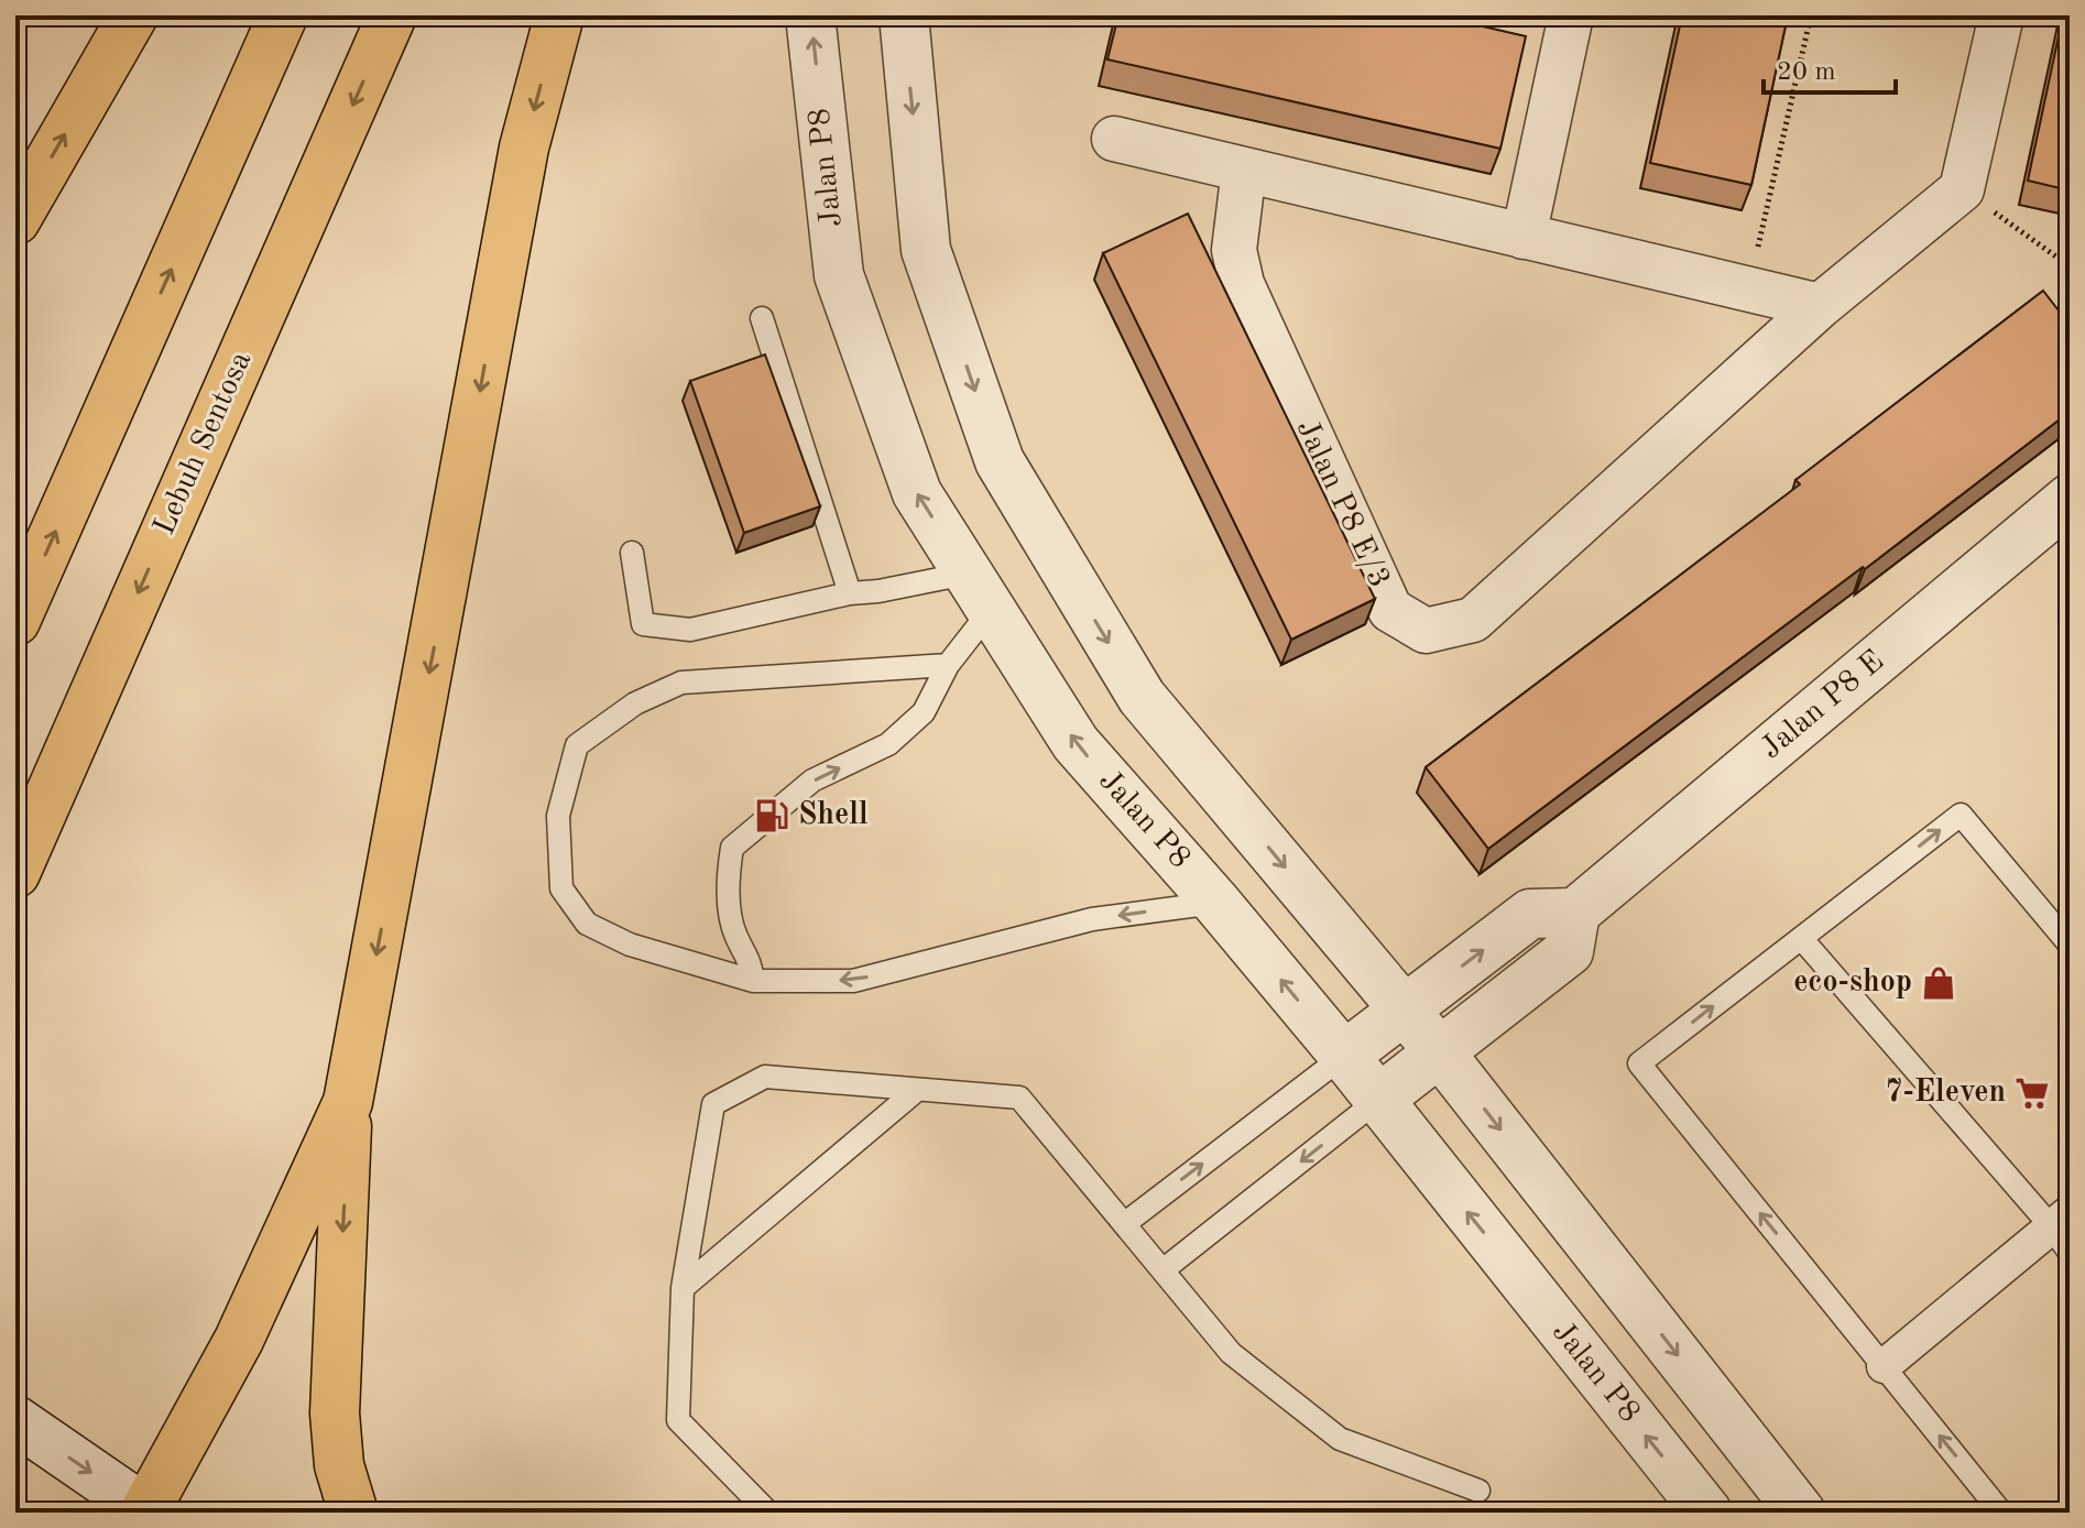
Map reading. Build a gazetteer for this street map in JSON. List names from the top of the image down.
{
  "streets": {
    "main road": ["Lebuh Sentosa"],
    "street": ["Jalan P8", "Jalan P8 E/3", "Jalan P8 E"]
  },
  "places": {
    "fuel station": ["Shell"],
    "shop": ["eco-shop"],
    "supermarket": ["7-Eleven"]
  },
  "scale_bar": "20 m"
}
